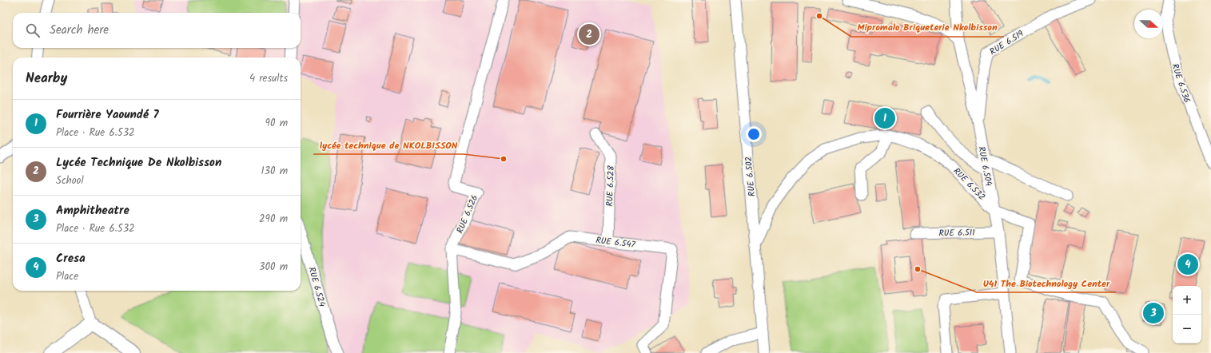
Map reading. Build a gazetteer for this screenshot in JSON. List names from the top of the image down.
{
  "streets": {
    "street": [
      "RUE 6.519",
      "RUE 6.536",
      "RUE 6.504",
      "RUE 6.502",
      "RUE 6.532",
      "RUE 6.528",
      "RUE 6.526",
      "RUE 6.511",
      "RUE 6.547",
      "RUE 6.524"
    ]
  },
  "crossings": [
    ["RUE 6.519", "RUE 6.504"],
    ["RUE 6.504", "RUE 6.532"],
    ["RUE 6.504", "RUE 6.511"],
    ["RUE 6.502", "RUE 6.532"],
    ["RUE 6.528", "RUE 6.547"],
    ["RUE 6.526", "RUE 6.547"]
  ],
  "places": ["Mipromalo Briqueterie Nkolbisson", "lycée technique de NKOLBISSON", "U41 The Biotechnology Center"],
  "north": "right",
  "page": {
    "search": "Search here",
    "pins": [
      "2",
      "1",
      "4",
      "3"
    ],
    "heading": ["Nearby", "4 results"],
    "list": [
      {
        "mark": "1",
        "name": "Fourrière Yaoundé 7",
        "note": "Place · Rue 6.532",
        "value": "90 m"
      },
      {
        "mark": "2",
        "name": "Lycée Technique De Nkolbisson",
        "note": "School",
        "value": "130 m"
      },
      {
        "mark": "3",
        "name": "Amphitheatre",
        "note": "Place · Rue 6.532",
        "value": "290 m"
      },
      {
        "mark": "4",
        "name": "Cresa",
        "note": "Place",
        "value": "300 m"
      }
    ],
    "map_buttons": ["+", "−"]
  }
}
